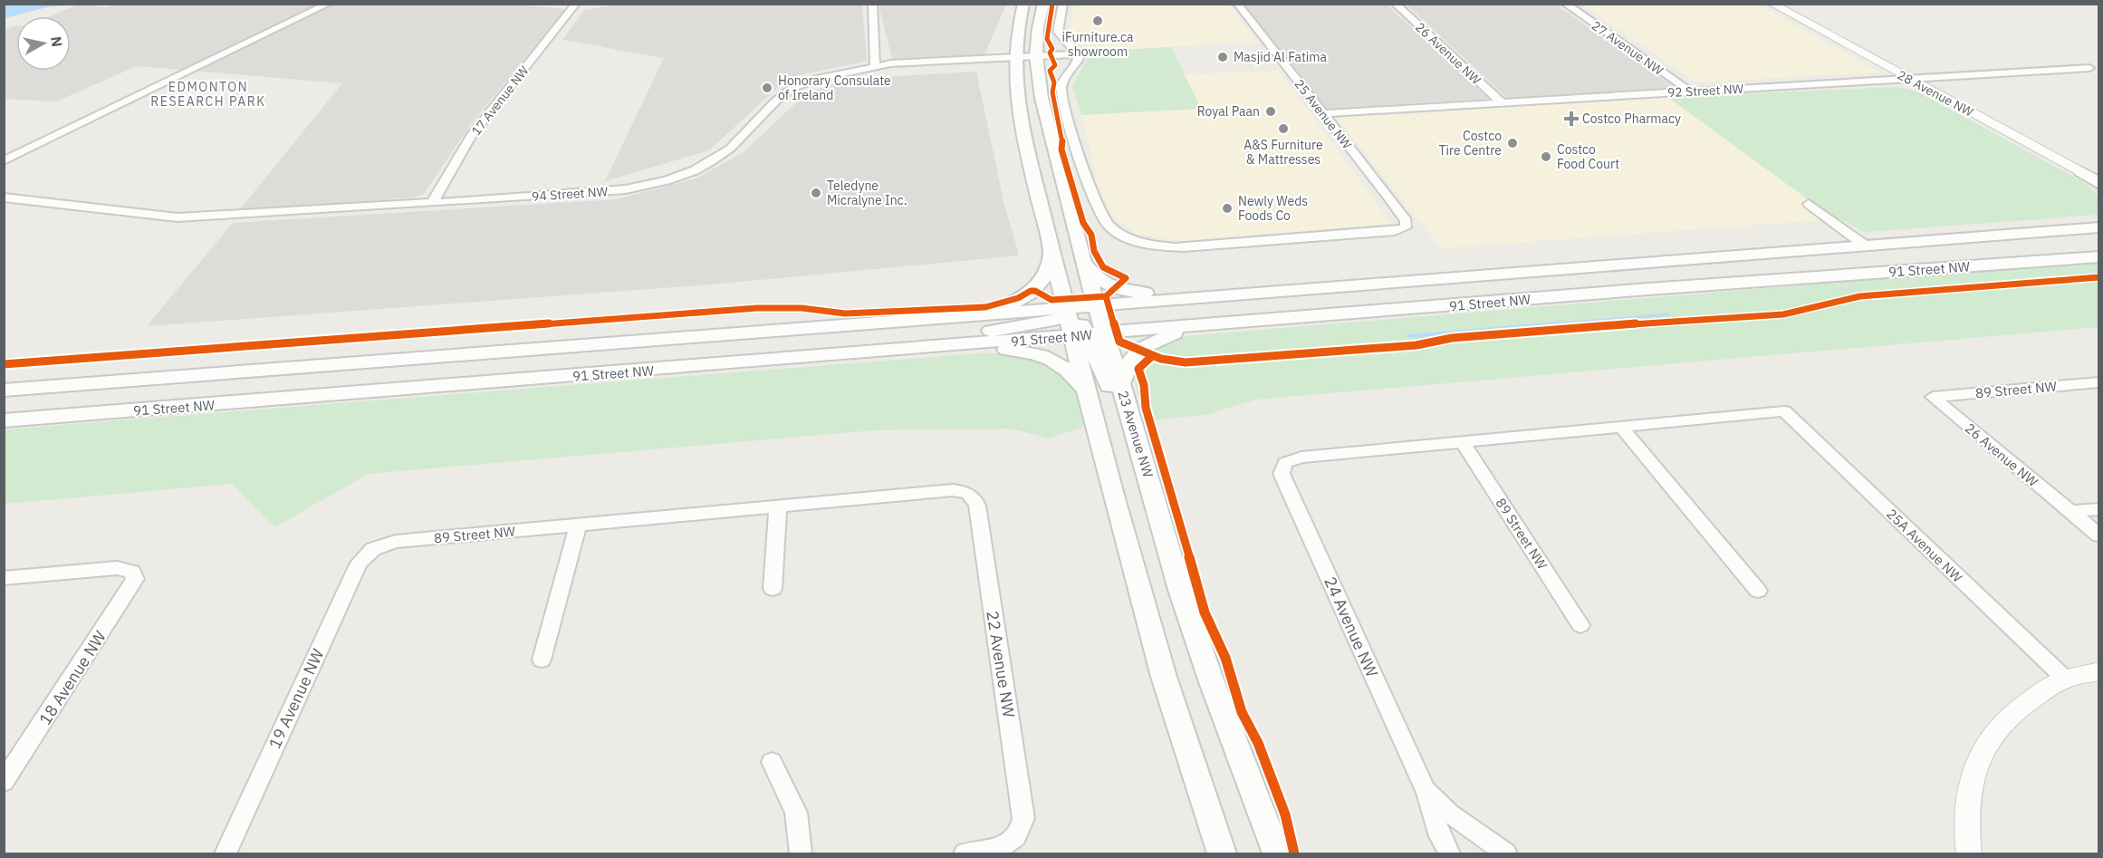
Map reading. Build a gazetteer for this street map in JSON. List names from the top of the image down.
{
  "streets": {
    "main road": ["91 Street NW", "23 Avenue NW"],
    "street": [
      "27 Avenue NW",
      "26 Avenue NW",
      "92 Street NW",
      "28 Avenue NW",
      "17 Avenue NW",
      "25 Avenue NW",
      "94 Street NW",
      "89 Street NW",
      "25A Avenue NW",
      "24 Avenue NW",
      "22 Avenue NW",
      "18 Avenue NW",
      "19 Avenue NW"
    ]
  },
  "crossings": [
    ["27 Avenue NW", "92 Street NW"],
    ["26 Avenue NW", "92 Street NW"],
    ["26 Avenue NW", "89 Street NW"],
    ["92 Street NW", "28 Avenue NW"],
    ["92 Street NW", "25 Avenue NW"],
    ["17 Avenue NW", "94 Street NW"],
    ["94 Street NW", "23 Avenue NW"],
    ["91 Street NW", "23 Avenue NW"],
    ["89 Street NW", "24 Avenue NW"],
    ["89 Street NW", "22 Avenue NW"],
    ["89 Street NW", "19 Avenue NW"]
  ],
  "districts": ["EDMONTON RESEARCH PARK"],
  "places": {
    "other": [
      "iFurniture.ca showroom",
      "Masjid Al Fatima",
      "Honorary Consulate of Ireland",
      "Royal Paan",
      "A&S Furniture & Mattresses",
      "Costco Tire Centre",
      "Costco Food Court",
      "Teledyne Micralyne Inc.",
      "Newly Weds Foods Co"
    ],
    "health": ["Costco Pharmacy"]
  },
  "north": "right"
}
